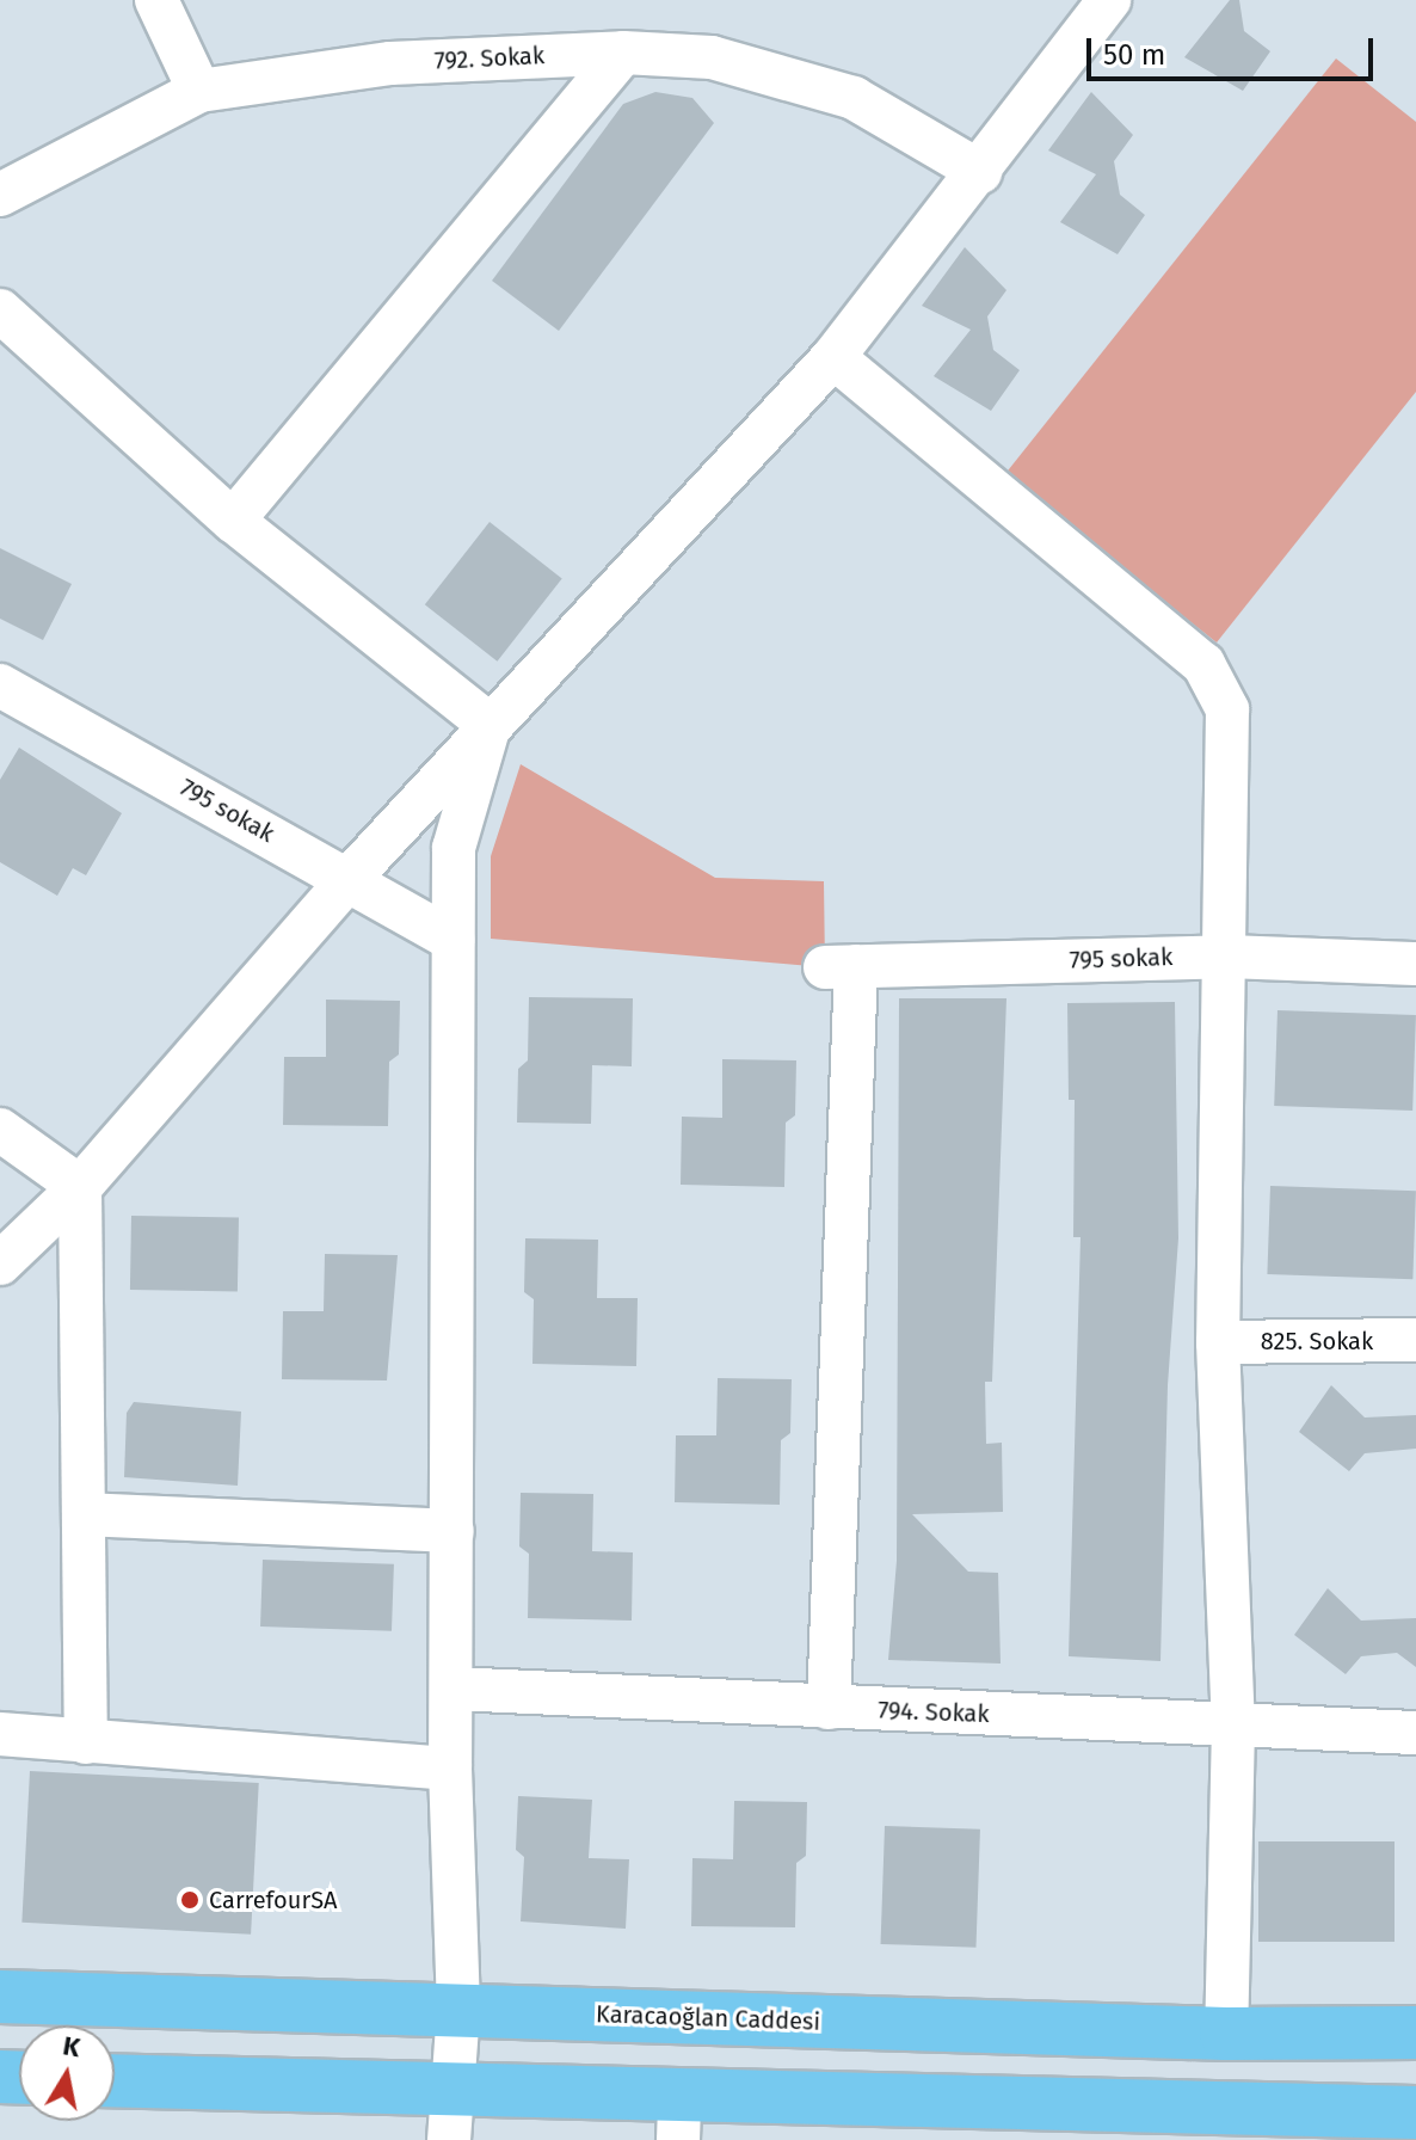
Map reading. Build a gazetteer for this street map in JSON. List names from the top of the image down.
{
  "streets": {
    "main road": ["Karacaoğlan Caddesi"],
    "street": [
      "792. Sokak",
      "795 sokak",
      "825. Sokak",
      "794. Sokak"
    ]
  },
  "crossings": [
    ["795 sokak", "794. Sokak"]
  ],
  "places": ["CarrefourSA"],
  "scale_bar": "50 m",
  "north": "top"
}
